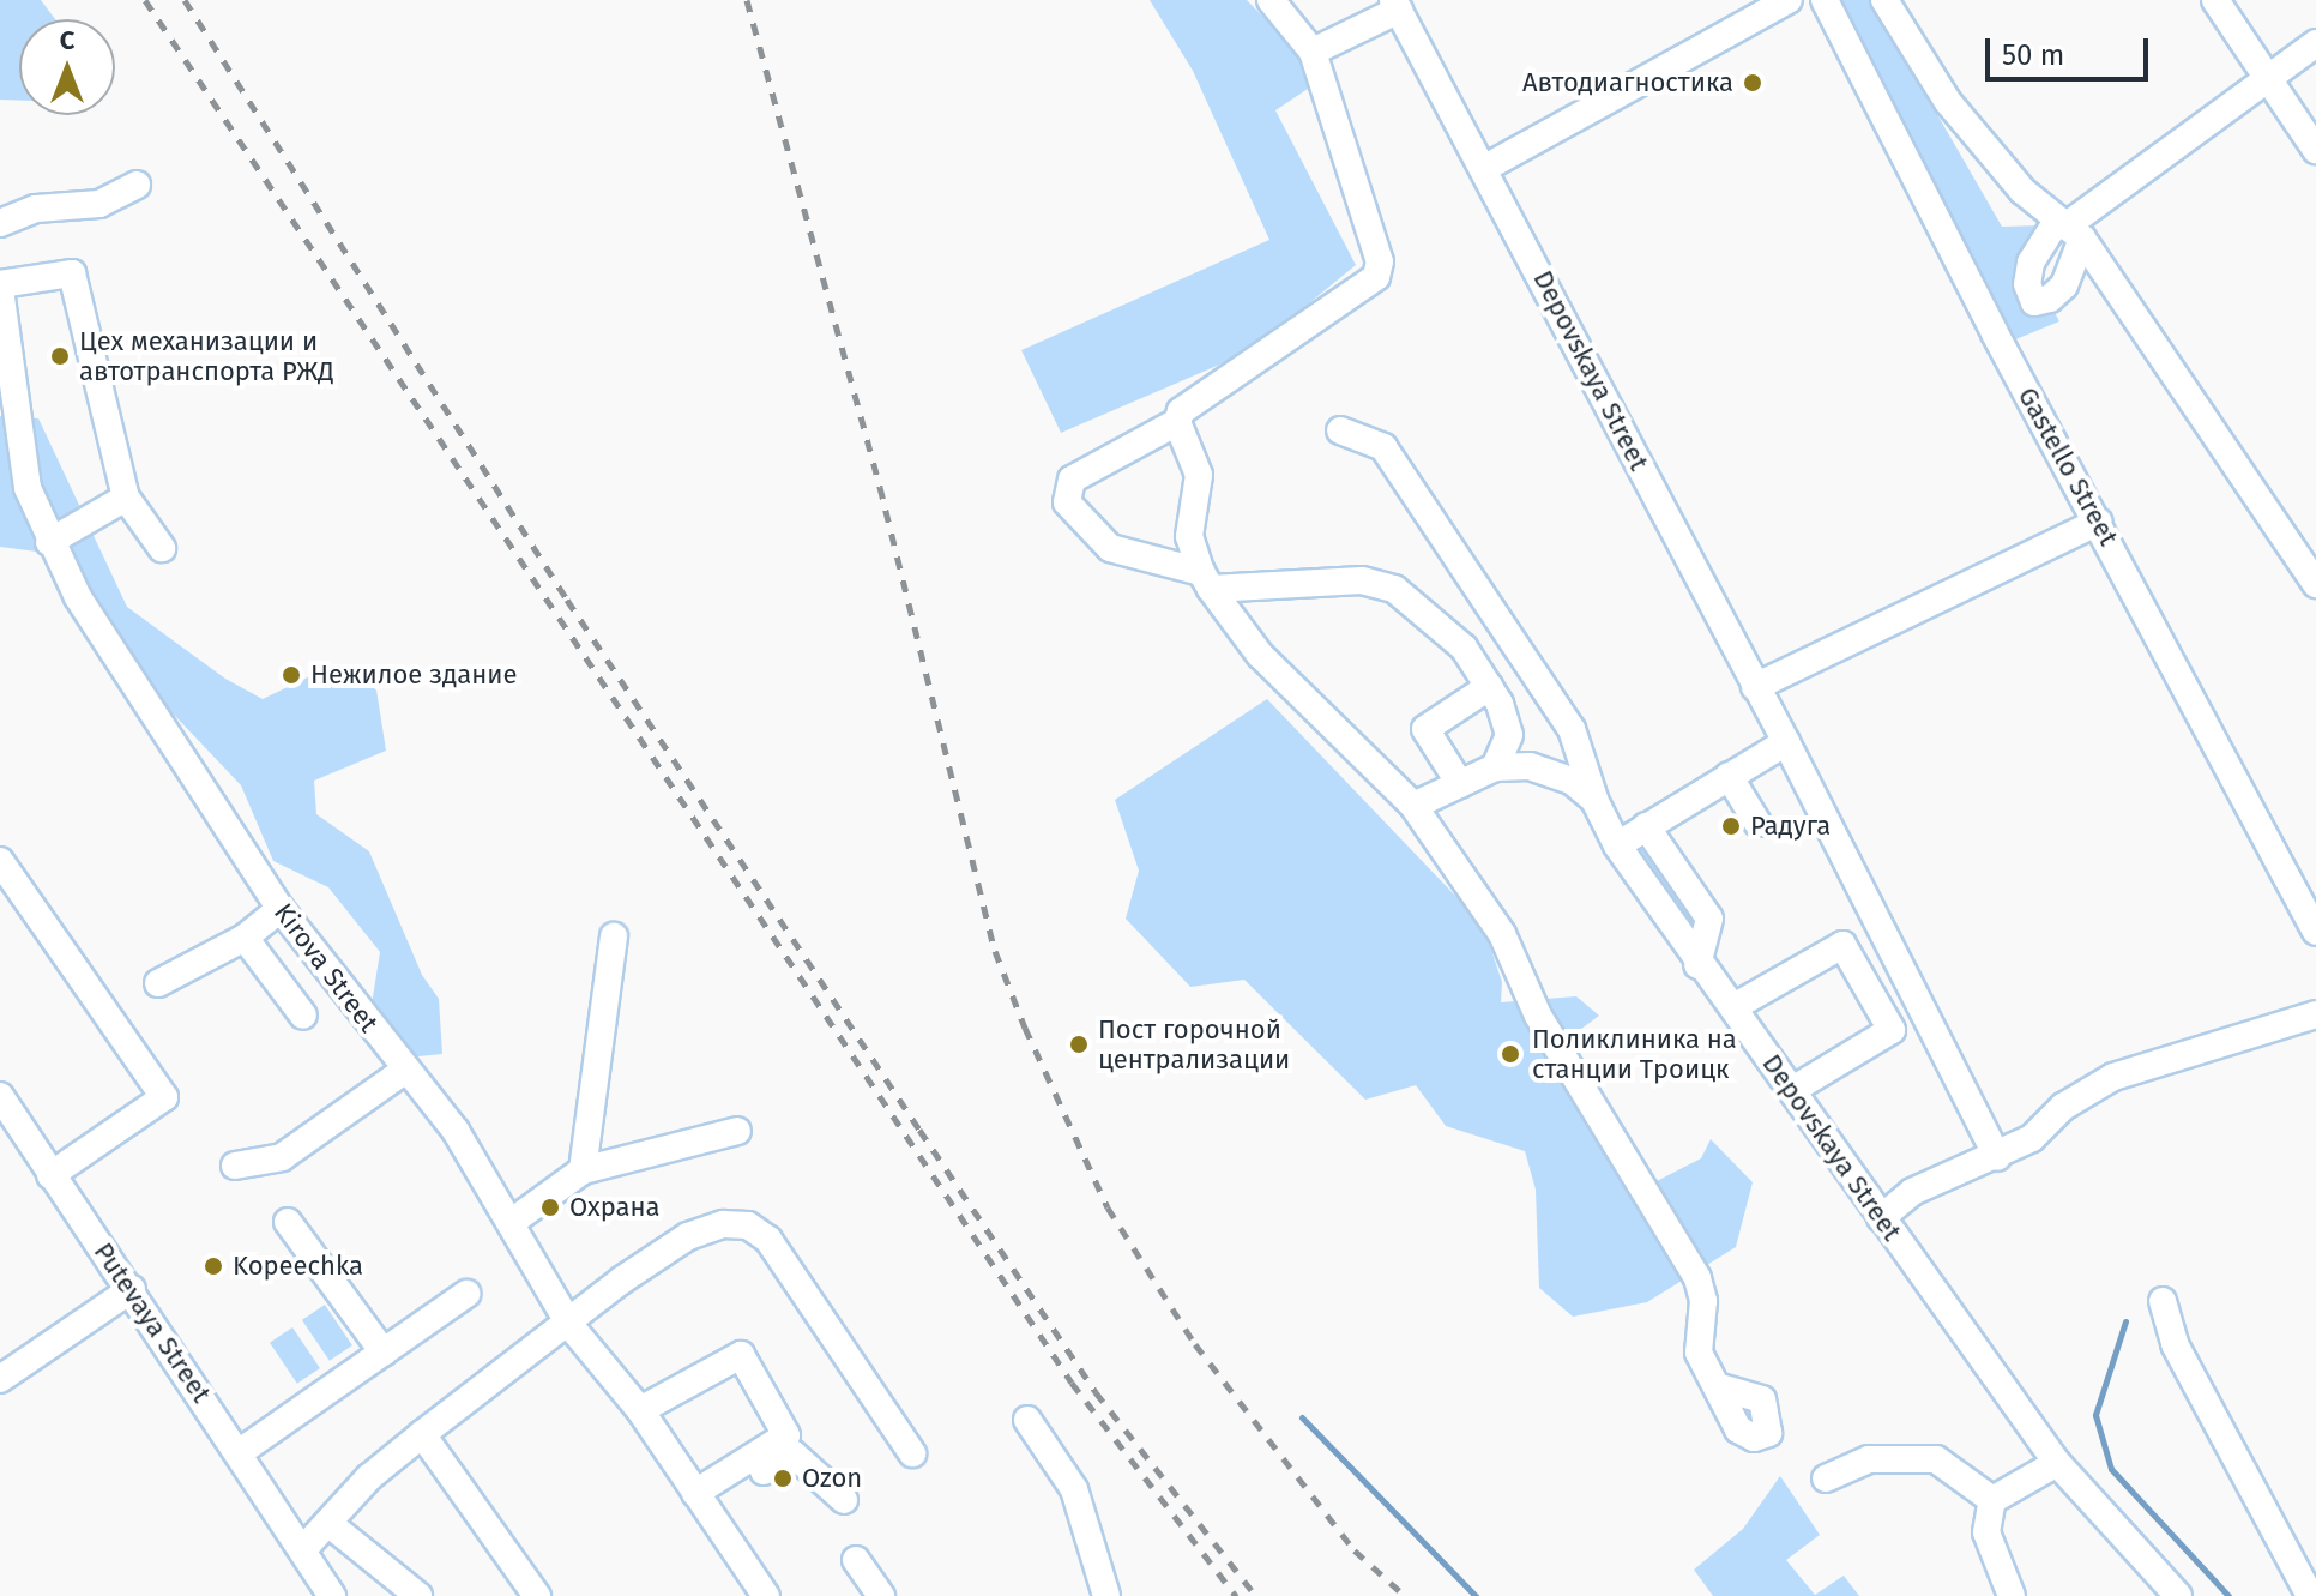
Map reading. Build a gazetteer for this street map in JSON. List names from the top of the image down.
{
  "streets": {
    "street": [
      "Depovskaya Street",
      "Gastello Street",
      "Kirova Street",
      "Putevaya Street"
    ]
  },
  "places": [
    "Автодиагностика",
    "Цех механизации и автотранспорта РЖД",
    "Нежилое здание",
    "Радуга",
    "Пост горочной централизации",
    "Поликлиника на станции Троицк",
    "Охрана",
    "Kopeechka",
    "Ozon"
  ],
  "scale_bar": "50 m",
  "north": "top"
}
